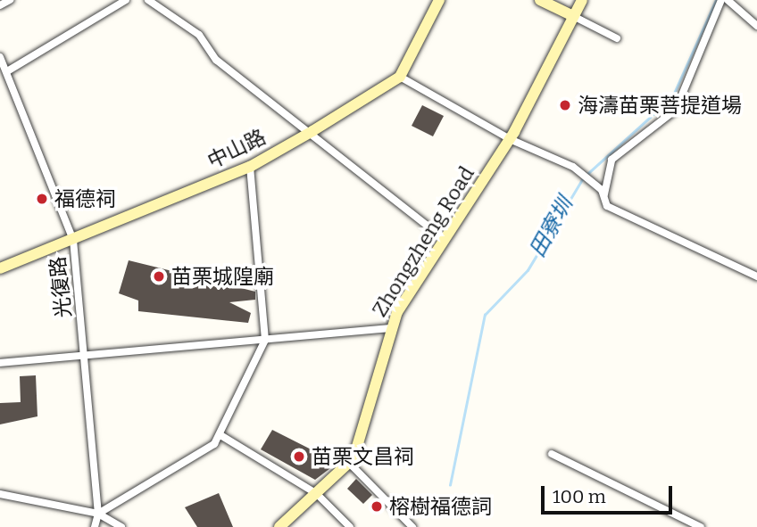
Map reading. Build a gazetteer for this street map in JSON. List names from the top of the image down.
{
  "streets": {
    "street": ["中山路", "Zhongzheng Road", "光復路"]
  },
  "crossings": [
    ["中山路", "光復路"]
  ],
  "water": ["田寮圳"],
  "places": [
    "海濤苗栗菩提道場",
    "福德祠",
    "苗栗城隍廟",
    "苗栗文昌祠",
    "榕樹福德詞"
  ],
  "scale_bar": "100 m"
}
